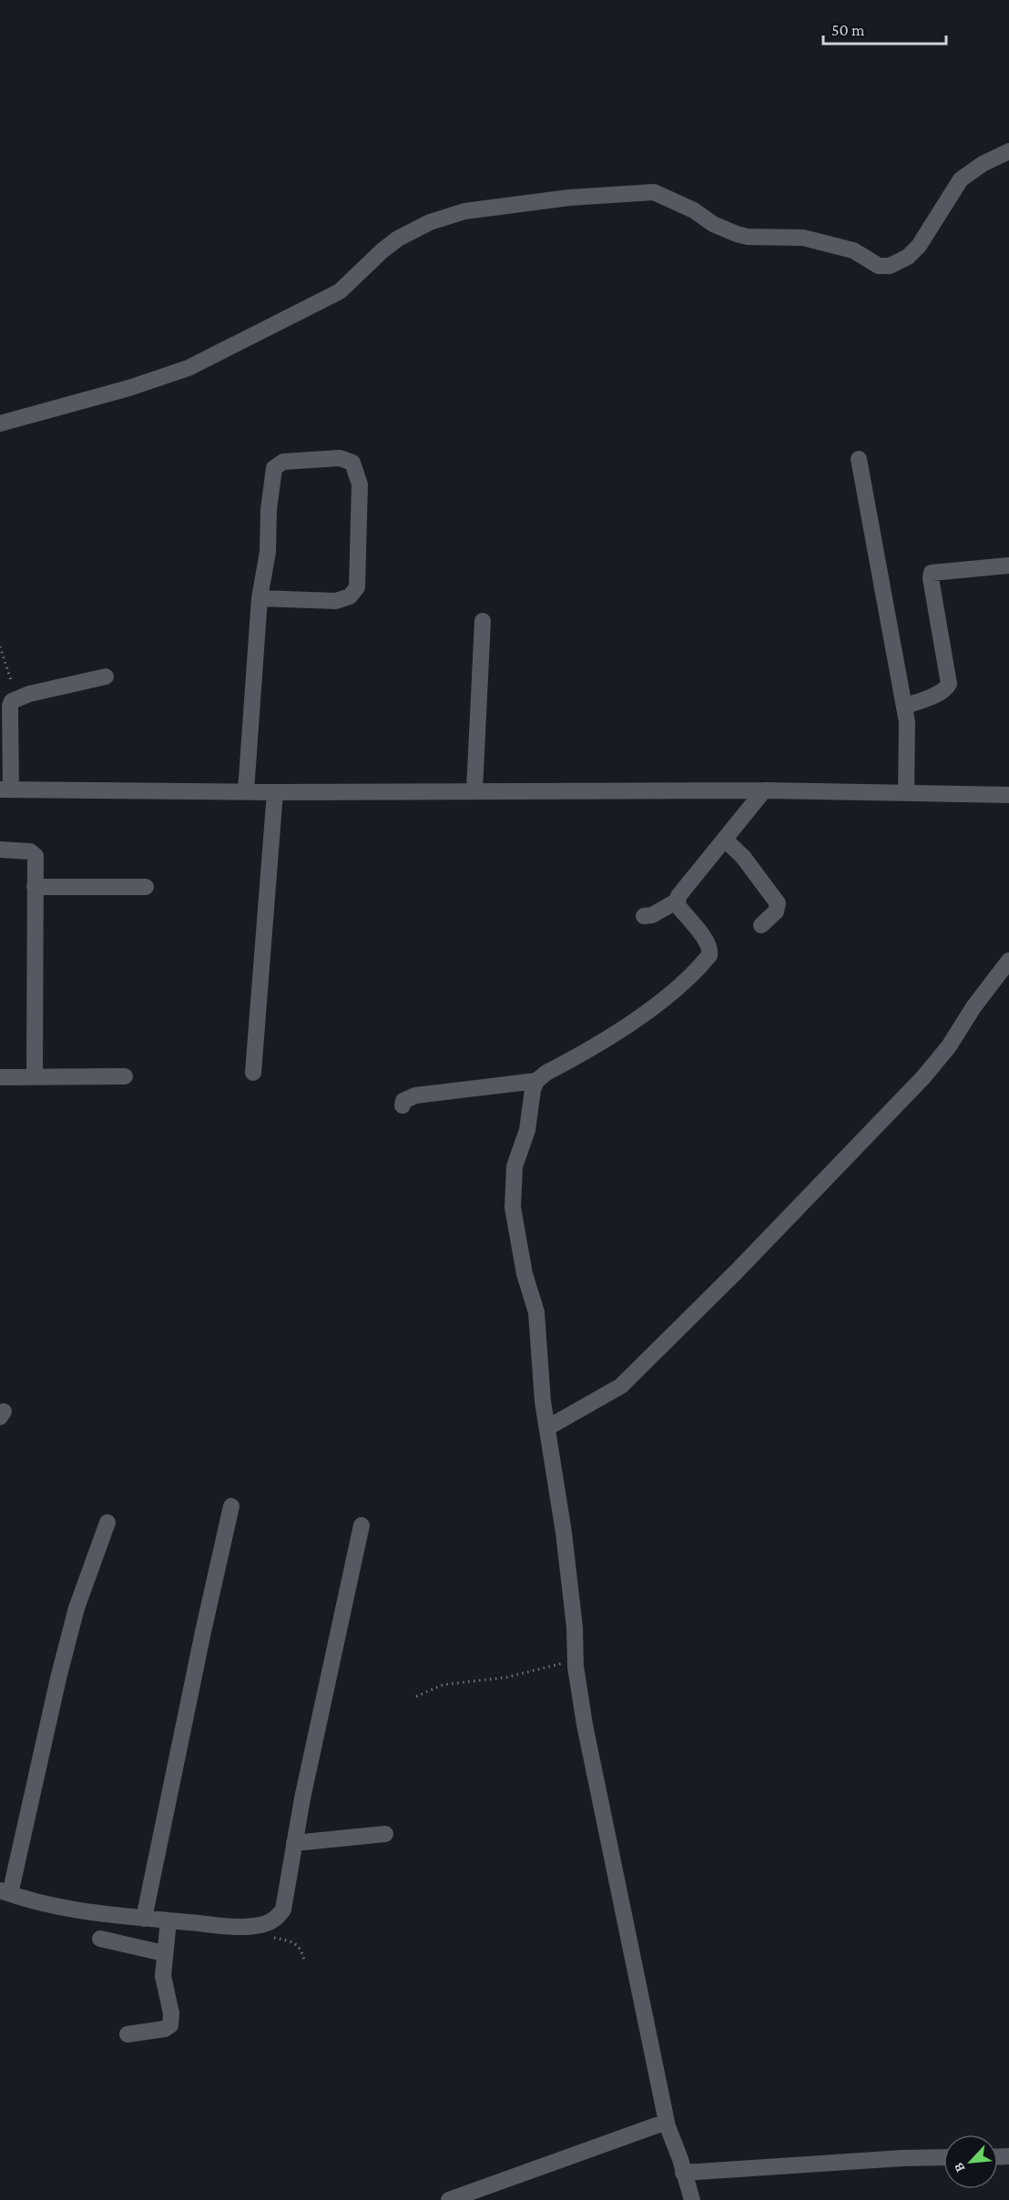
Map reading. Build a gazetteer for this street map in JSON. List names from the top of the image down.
{
  "scale_bar": "50 m",
  "north": "bottom left"
}
